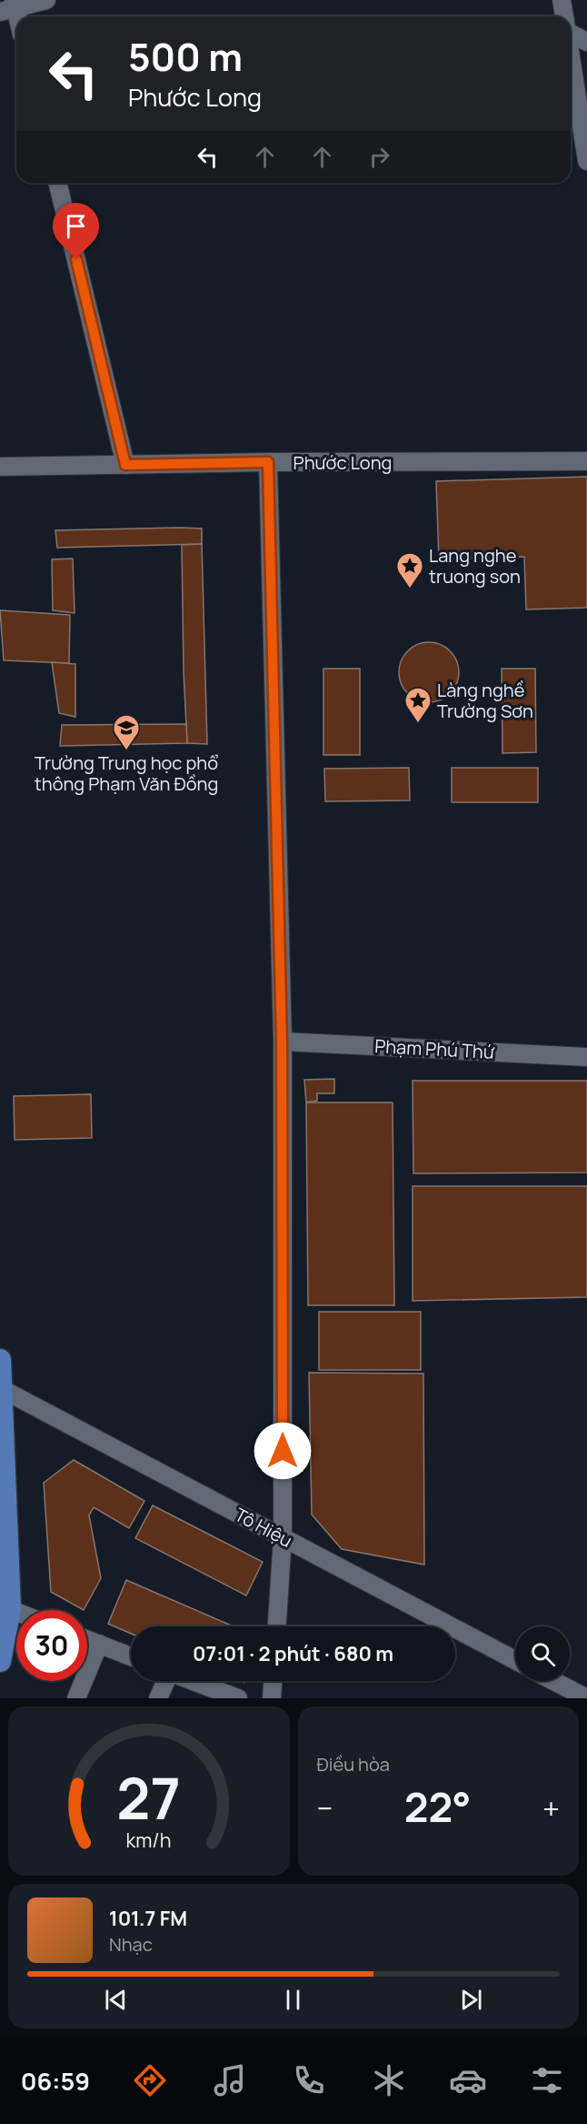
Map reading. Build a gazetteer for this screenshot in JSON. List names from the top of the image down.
{
  "streets": {
    "street": ["Phước Long", "Phạm Phú Thứ", "Tô Hiệu"]
  },
  "places": {
    "place": ["Lang nghe truong son", "Làng nghề Trường Sơn"],
    "school or university": ["Trường Trung học phổ thông Phạm Văn Đồng"]
  },
  "page": {
    "turn": ["500 m", "Phước Long"],
    "limit": "30",
    "trip": "07:01 · 2 phút · 680 m",
    "tile": "Điều hòa",
    "heat": ["−", "22°", "+"],
    "song": ["101.7 FM", "Nhạc"],
    "tabs": "06:59",
    "gauge": ["27", "km/h"]
  }
}
